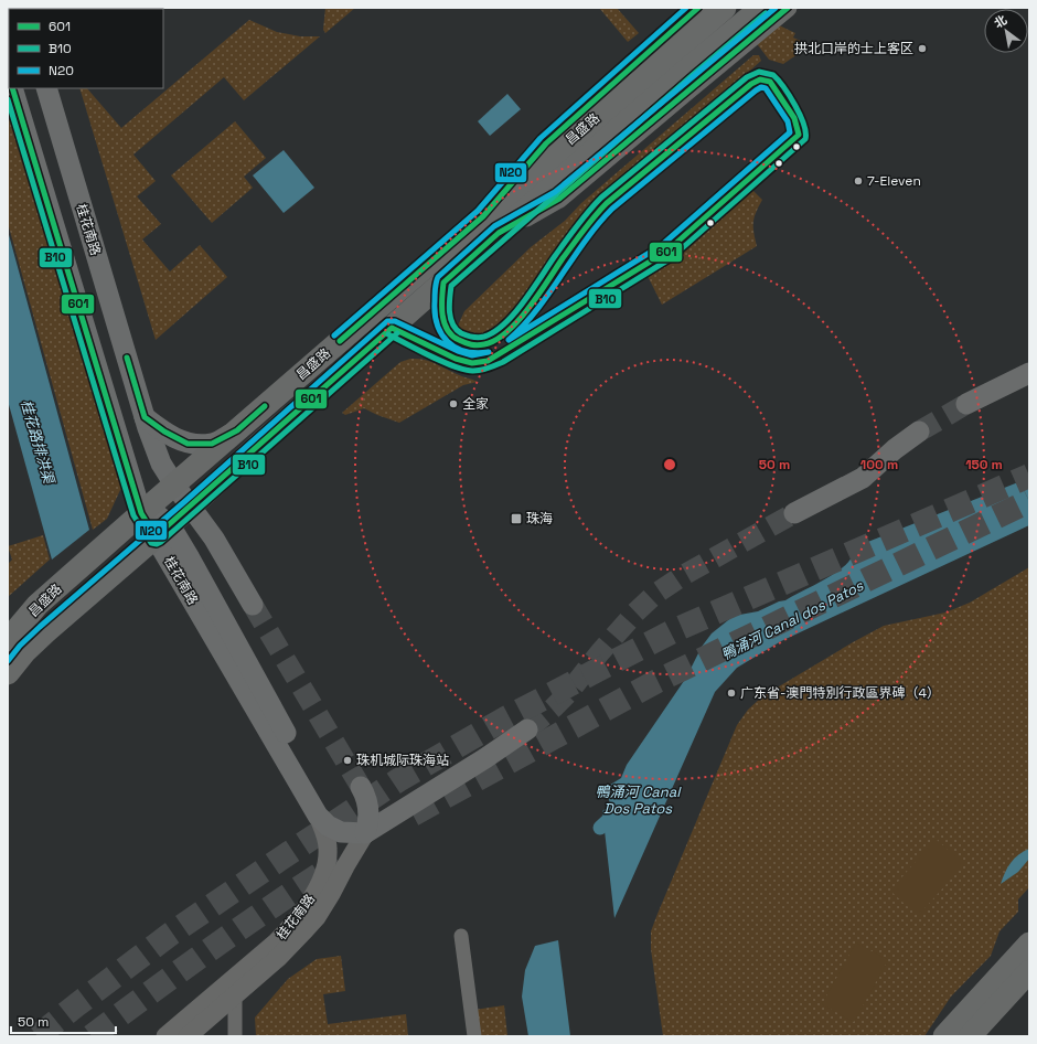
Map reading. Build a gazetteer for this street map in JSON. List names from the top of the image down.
{
  "streets": {
    "main road": ["昌盛路", "桂花南路"]
  },
  "crossings": [
    ["昌盛路", "桂花南路"]
  ],
  "water": ["桂花路排洪渠", "鴨涌河 Canal dos Patos", "鴨涌河 Canal Dos Patos"],
  "places": {
    "other": [
      "拱北口岸的士上客区",
      "7-Eleven",
      "全家",
      "广东省-澳門特別行政區界碑（4）",
      "珠机城际珠海站"
    ],
    "transit": ["珠海"]
  },
  "lines": ["transit line 601", "transit line N20", "transit line B10"],
  "legend": ["601", "B10", "N20"],
  "scale_bar": "50 m",
  "north": "top left",
  "rings": ["50 m", "100 m", "150 m"]
}
